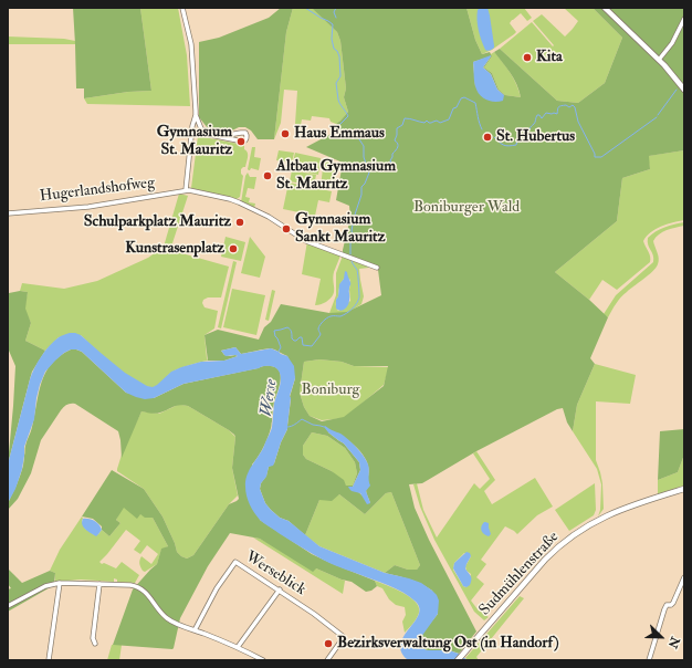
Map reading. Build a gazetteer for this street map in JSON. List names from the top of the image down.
{
  "streets": {
    "street": ["Hugerlandshofweg", "Werseblick", "Sudmühlenstraße"]
  },
  "water": ["Werse"],
  "parks": ["Boniburger Wald", "Boniburg"],
  "places": [
    "Kita",
    "Haus Emmaus",
    "St. Hubertus",
    "Gymnasium St. Mauritz",
    "Altbau Gymnasium St. Mauritz",
    "Schulparkplatz Mauritz",
    "Gymnasium Sankt Mauritz",
    "Kunstrasenplatz",
    "Bezirksverwaltung Ost (in Handorf)"
  ],
  "north": "bottom right"
}
